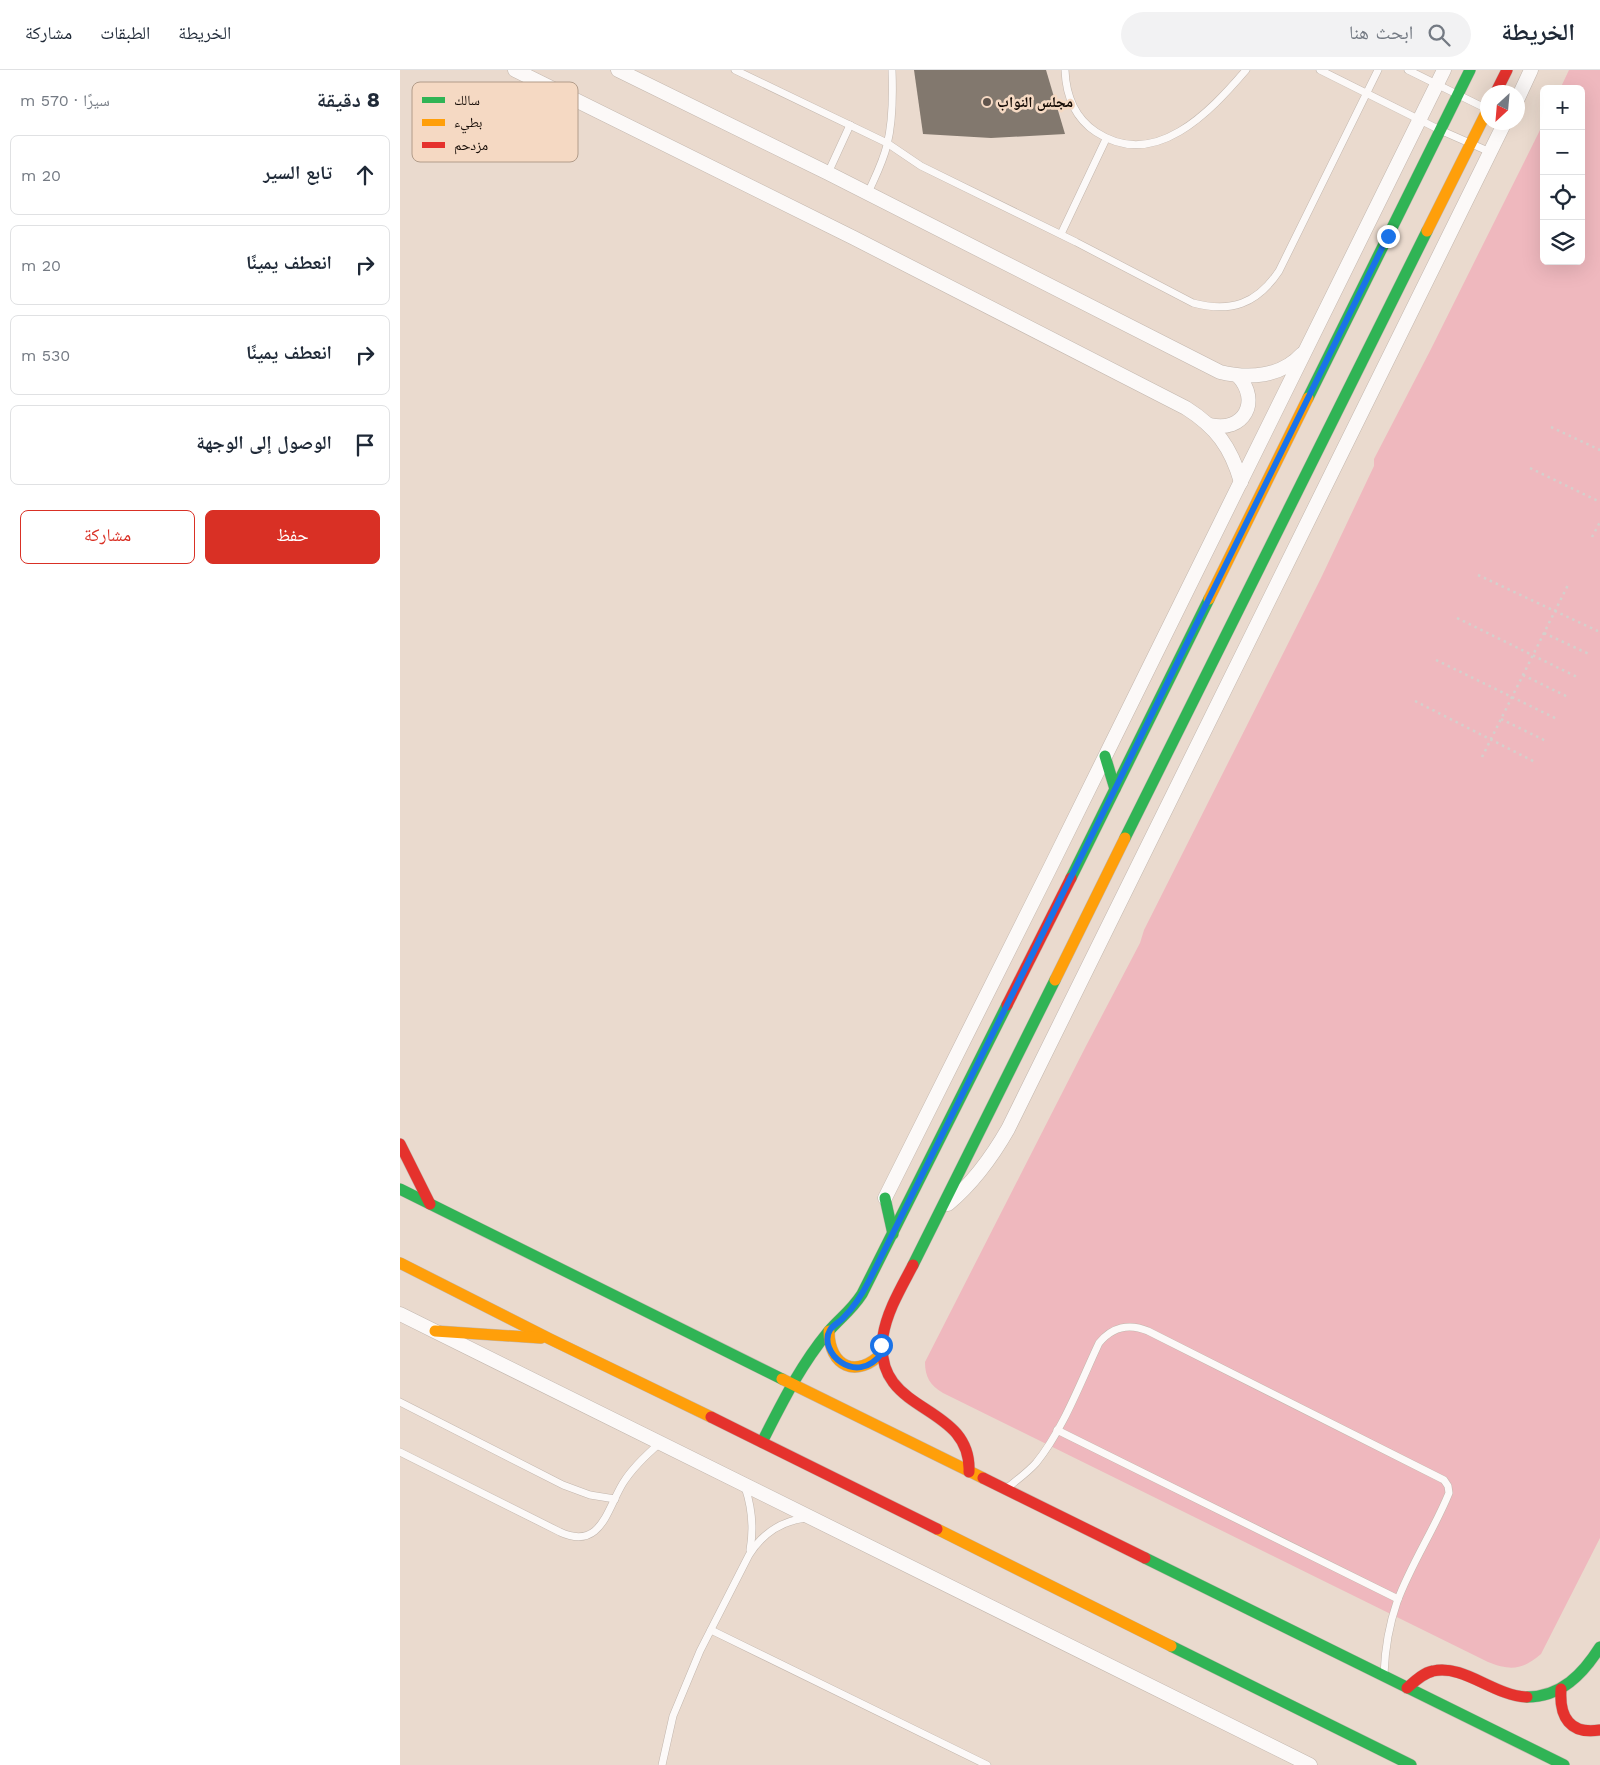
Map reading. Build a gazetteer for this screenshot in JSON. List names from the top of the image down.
{
  "places": ["مجلس النواب"],
  "legend": ["سالك", "بطيء", "مزدحم"],
  "north": "bottom left",
  "page": {
    "header": "الخريطة",
    "search": "ابحث هنا",
    "nav": ["الخريطة", "الطبقات", "مشاركة"],
    "heading": ["8 دقيقة", "سيرًا · 570 m"],
    "map_buttons": ["+", "−"],
    "list": [
      ["تابع السير", "20 m"],
      ["انعطف يمينًا", "20 m"],
      ["انعطف يمينًا", "530 m"],
      "الوصول إلى الوجهة"
    ],
    "buttons": ["حفظ", "مشاركة"]
  }
}
